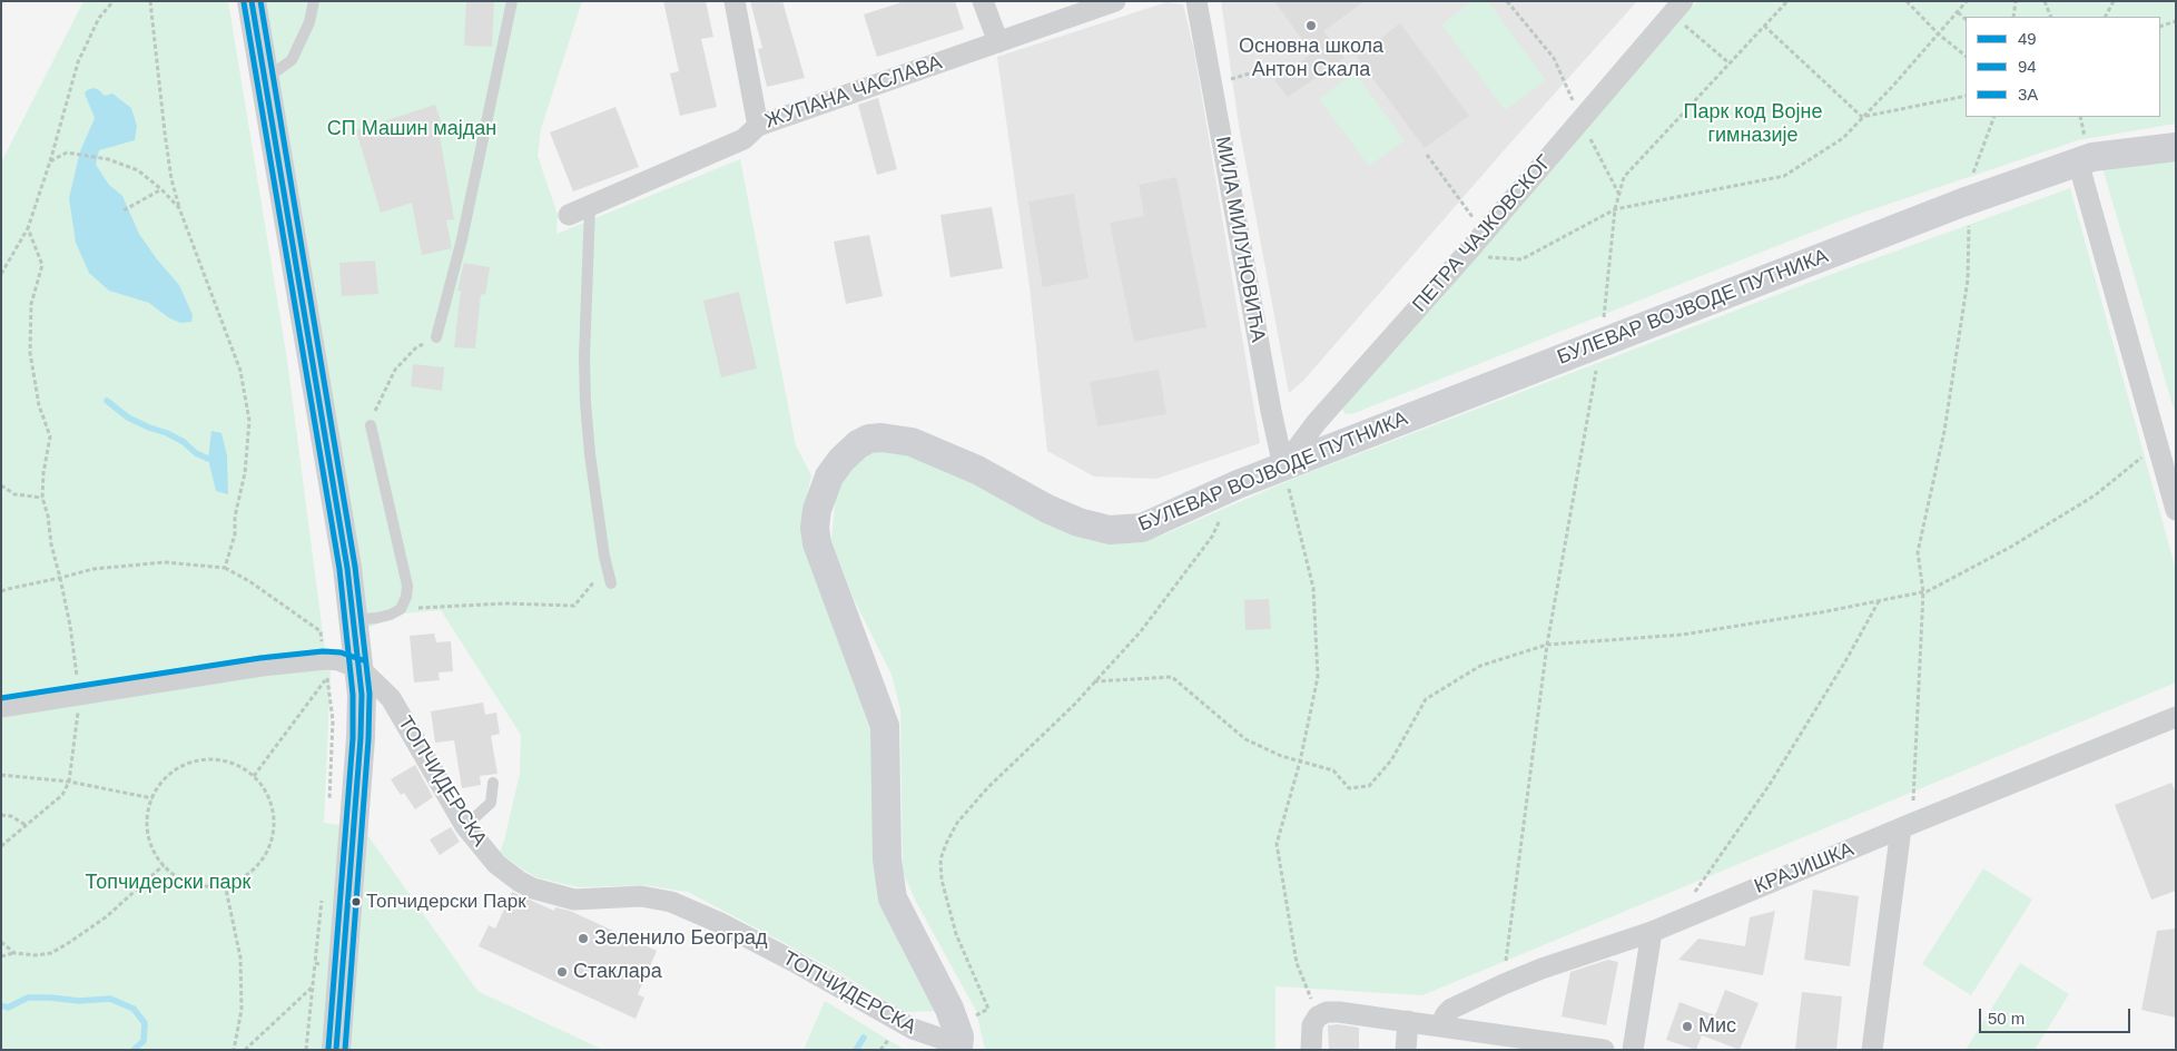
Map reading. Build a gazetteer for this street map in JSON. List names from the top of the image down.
{
  "streets": {
    "street": [
      "ЖУПАНА ЧАСЛАВА",
      "ПЕТРА ЧАЈКОВСКОГ",
      "МИЛА МИЛУНОВИЋА",
      "БУЛЕВАР ВОЈВОДЕ ПУТНИКА",
      "ТОПЧИДЕРСКА",
      "КРАЈИШКА"
    ]
  },
  "crossings": [
    ["ПЕТРА ЧАЈКОВСКОГ", "МИЛА МИЛУНОВИЋА"],
    ["ПЕТРА ЧАЈКОВСКОГ", "БУЛЕВАР ВОЈВОДЕ ПУТНИКА"],
    ["МИЛА МИЛУНОВИЋА", "БУЛЕВАР ВОЈВОДЕ ПУТНИКА"],
    ["БУЛЕВАР ВОЈВОДЕ ПУТНИКА", "ТОПЧИДЕРСКА"]
  ],
  "parks": ["Парк код Војне гимназије", "СП Машин мајдан", "Топчидерски парк"],
  "places": [
    "Основна школа Антон Скала",
    "Топчидерски Парк",
    "Зеленило Београд",
    "Стаклара",
    "Мис"
  ],
  "lines": ["transit line 49", "transit line 3A", "transit line 94"],
  "legend": ["49", "94", "3A"],
  "scale_bar": "50 m"
}
